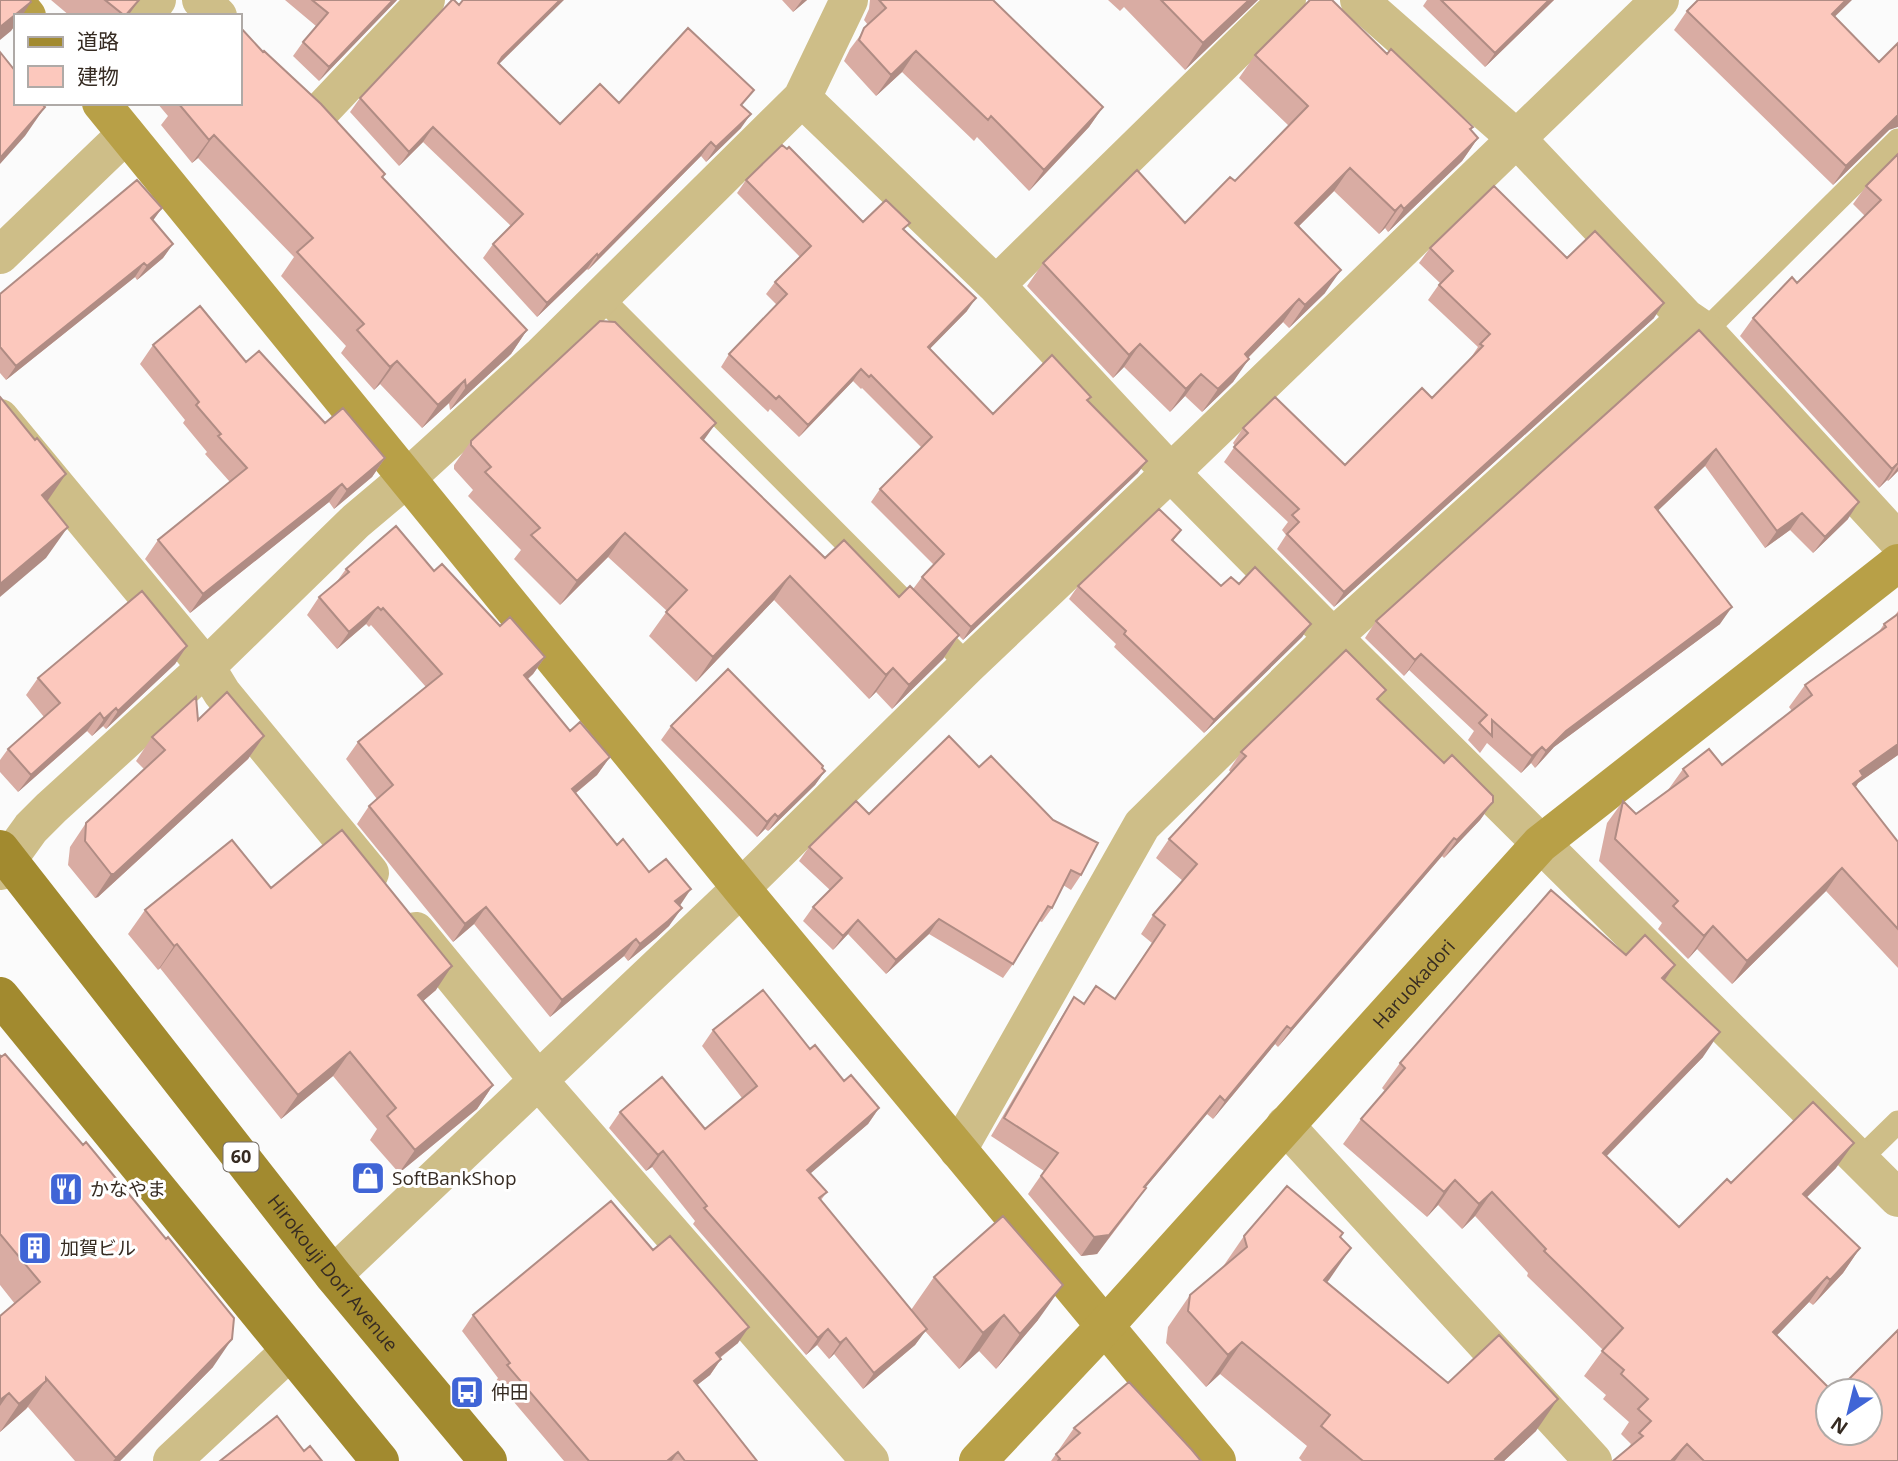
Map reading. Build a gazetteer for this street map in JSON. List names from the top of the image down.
{
  "streets": {
    "main road": ["60", "Hirokouji Dori Avenue"],
    "street": ["Haruokadori"]
  },
  "places": {
    "shop": ["SoftBankShop"],
    "restaurant": ["かなやま"],
    "building": ["加賀ビル"],
    "bus stop": ["仲田"]
  },
  "legend": ["道路", "建物"],
  "north": "bottom left"
}
